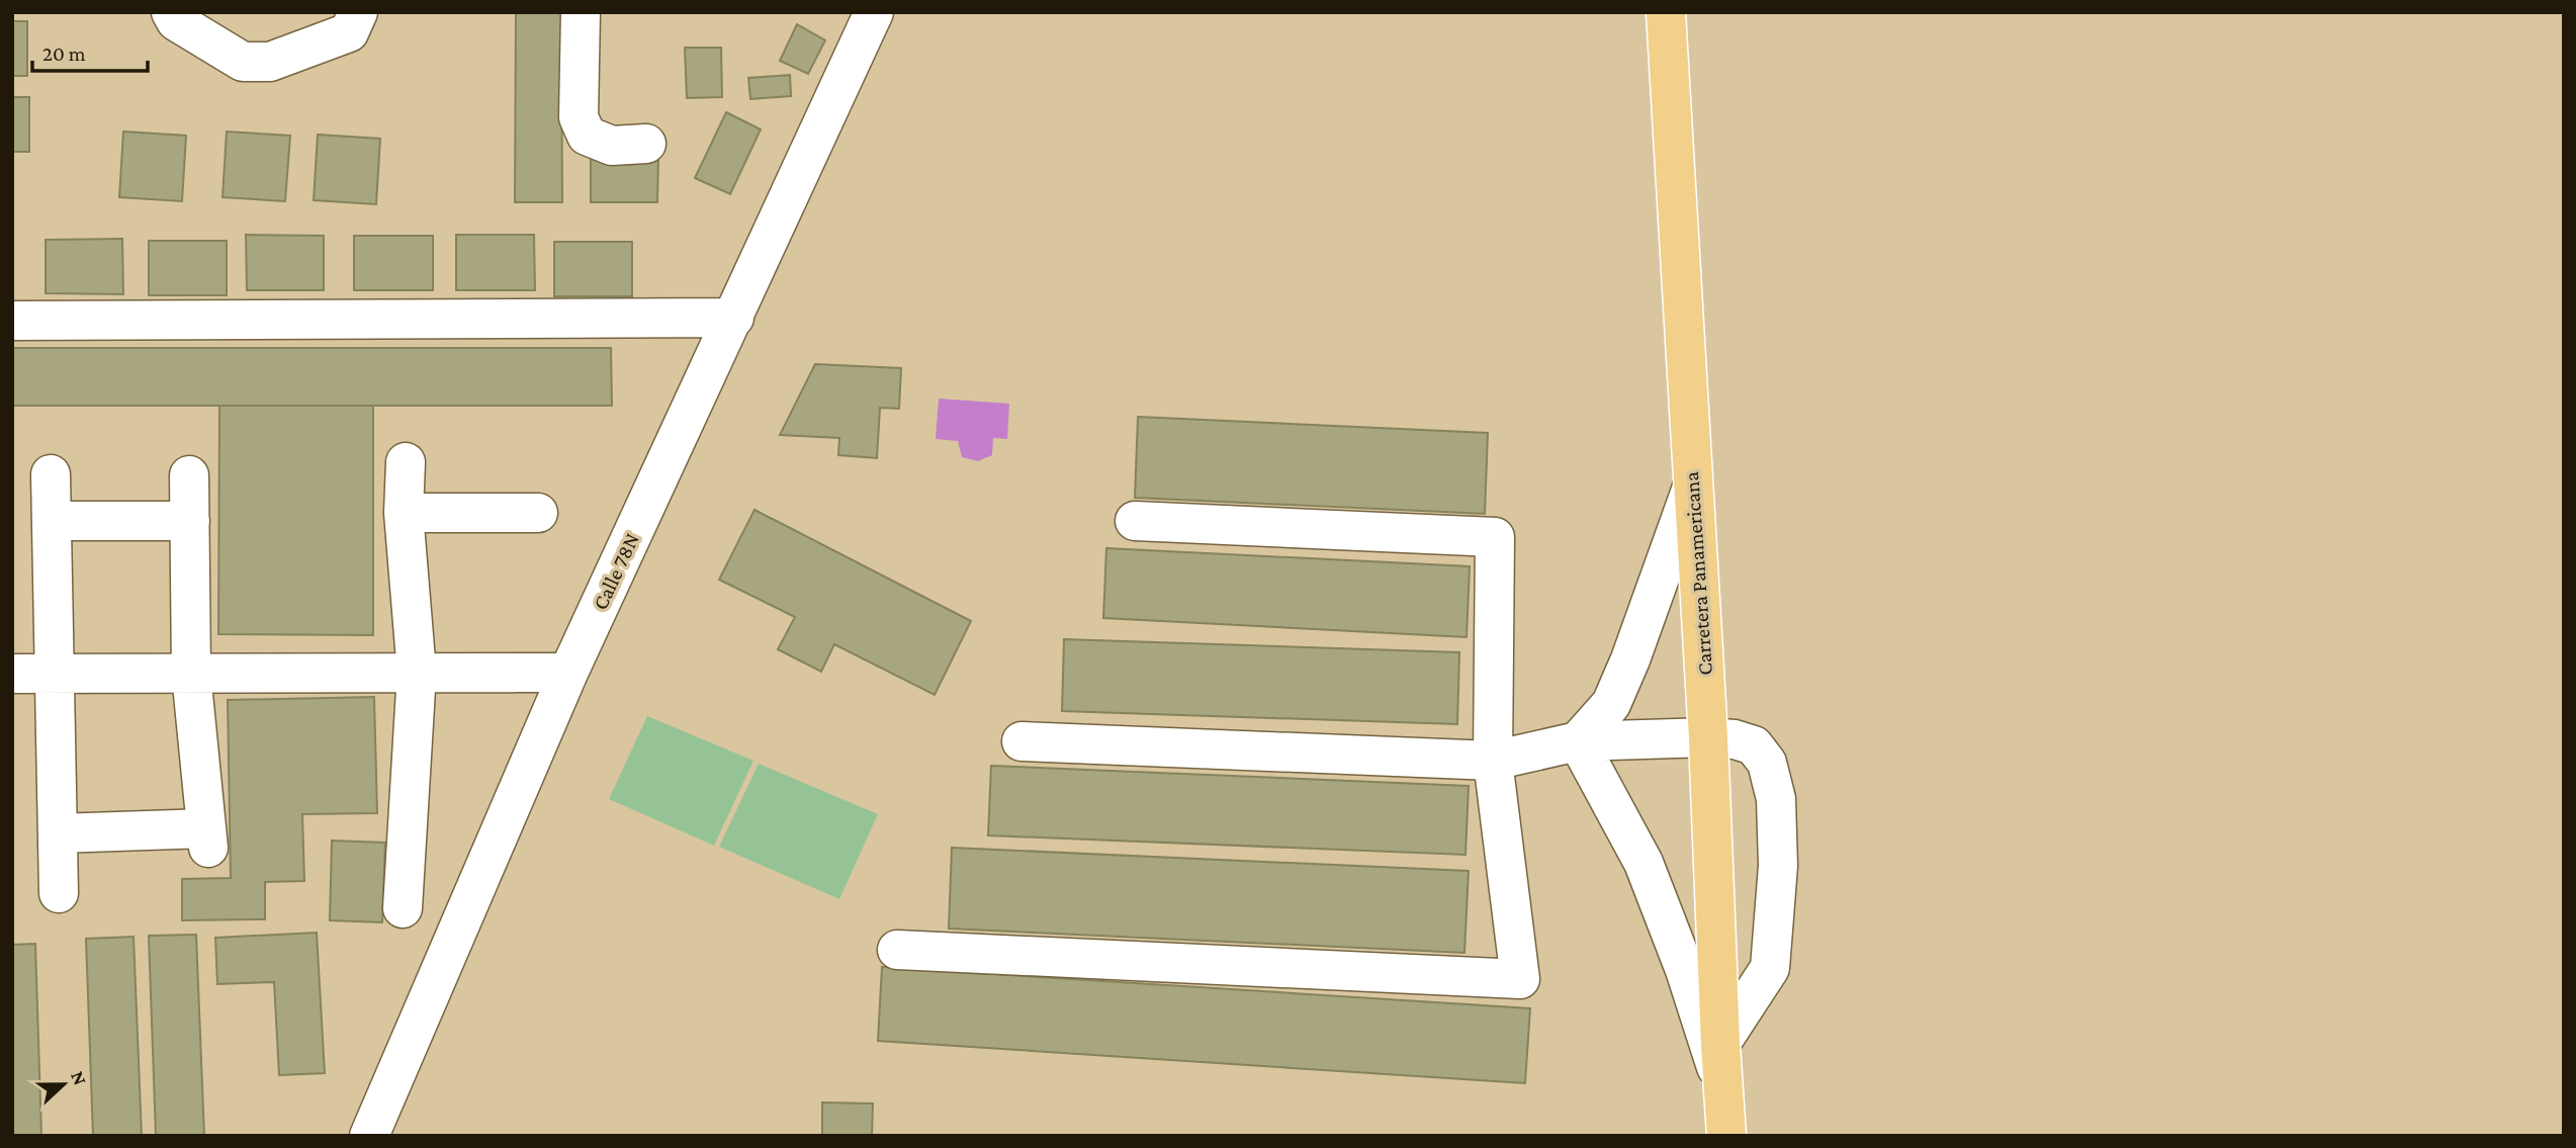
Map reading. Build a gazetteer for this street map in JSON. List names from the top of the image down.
{
  "streets": {
    "highway": ["Carretera Panamericana"],
    "street": ["Calle 78N"]
  },
  "scale_bar": "20 m",
  "north": "right"
}
